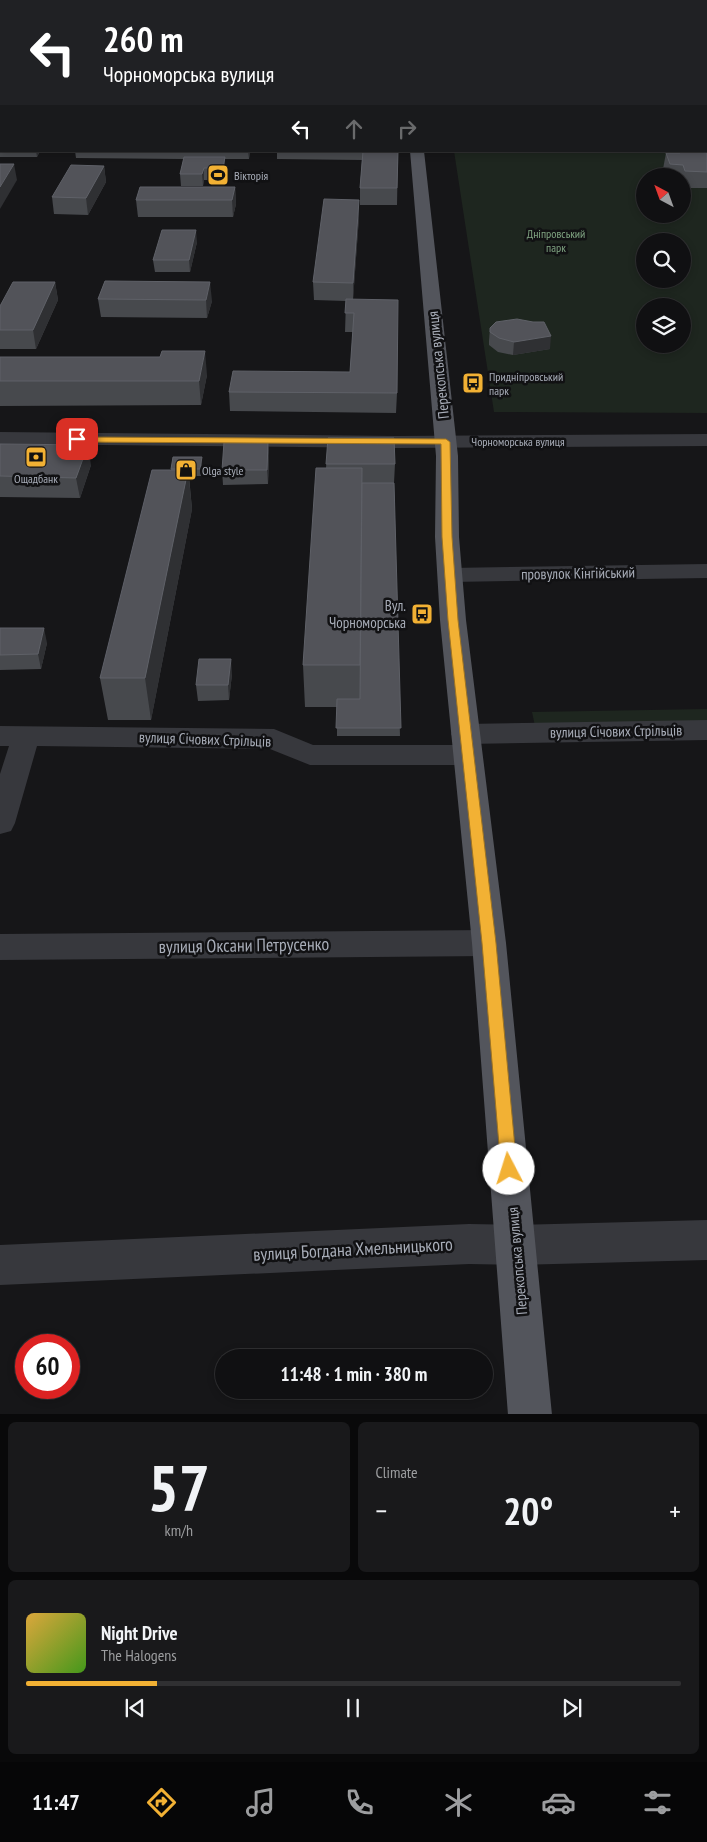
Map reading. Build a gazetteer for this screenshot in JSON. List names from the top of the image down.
{
  "streets": {
    "main road": ["Перекопська вулиця"],
    "street": [
      "Чорноморська вулиця",
      "провулок Кінгійський",
      "вулиця Січових Стрільців",
      "вулиця Оксани Петрусенко",
      "вулиця Богдана Хмельницького"
    ]
  },
  "crossings": [
    ["Перекопська вулиця", "Чорноморська вулиця"],
    ["Перекопська вулиця", "провулок Кінгійський"],
    ["Перекопська вулиця", "вулиця Січових Стрільців"],
    ["Перекопська вулиця", "вулиця Оксани Петрусенко"],
    ["Перекопська вулиця", "вулиця Богдана Хмельницького"]
  ],
  "parks": ["Дніпровський парк"],
  "places": {
    "sports": ["Вікторія"],
    "bus stop": ["Придніпровський парк", "Вул. Чорноморська"],
    "bank": ["Ощадбанк"],
    "shop": ["Olga style"]
  },
  "north": "top left",
  "page": {
    "turn": ["260 m", "Чорноморська вулиця"],
    "limit": "60",
    "trip": "11:48 · 1 min · 380 m",
    "tile": [
      ["57", "km/h"],
      "Climate"
    ],
    "heat": ["−", "20°", "+"],
    "song": ["Night Drive", "The Halogens"],
    "tabs": "11:47"
  }
}
